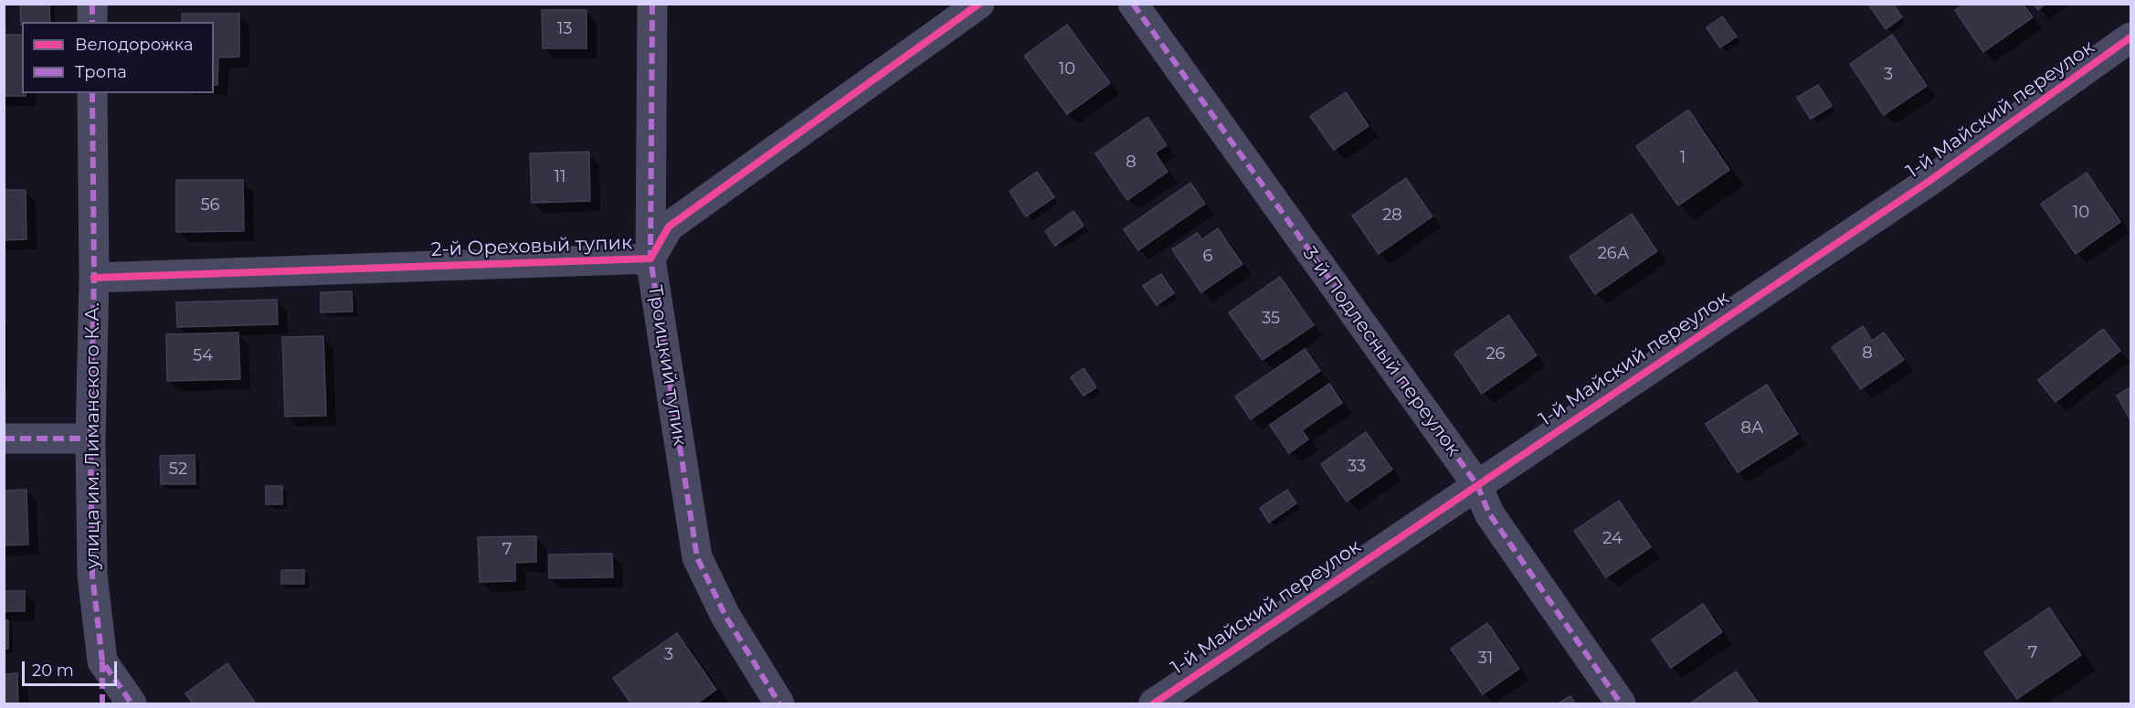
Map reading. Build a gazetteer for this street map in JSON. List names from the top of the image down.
{
  "streets": {
    "street": [
      "1-й Майский переулок",
      "2-й Ореховый тупик",
      "3-й Подлесный переулок",
      "Троицкий тупик",
      "улица им. Лиманского К.А."
    ]
  },
  "crossings": [
    ["1-й Майский переулок", "3-й Подлесный переулок"],
    ["2-й Ореховый тупик", "Троицкий тупик"],
    ["2-й Ореховый тупик", "улица им. Лиманского К.А."]
  ],
  "house_numbers": [
    "13",
    "10",
    "3",
    "1",
    "8",
    "11",
    "56",
    "10",
    "28",
    "26А",
    "6",
    "35",
    "8",
    "26",
    "54",
    "8А",
    "33",
    "52",
    "24",
    "7",
    "7",
    "3",
    "31"
  ],
  "legend": ["Велодорожка", "Тропа"],
  "scale_bar": "20 m"
}
